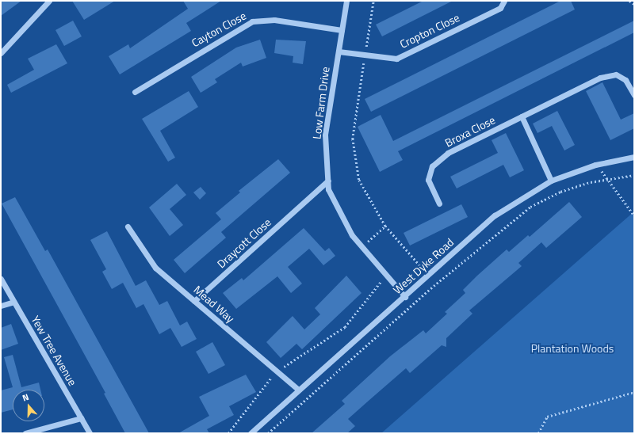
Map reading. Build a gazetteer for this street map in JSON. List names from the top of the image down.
{
  "streets": {
    "street": [
      "Cayton Close",
      "Cropton Close",
      "Low Farm Drive",
      "Broxa Close",
      "Draycott Close",
      "West Dyke Road",
      "Mead Way",
      "Yew Tree Avenue"
    ]
  },
  "crossings": [
    ["Cayton Close", "Low Farm Drive"],
    ["Cropton Close", "Low Farm Drive"],
    ["Low Farm Drive", "Draycott Close"],
    ["Low Farm Drive", "West Dyke Road"],
    ["Draycott Close", "Mead Way"],
    ["West Dyke Road", "Mead Way"]
  ],
  "parks": ["Plantation Woods"],
  "north": "top"
}
